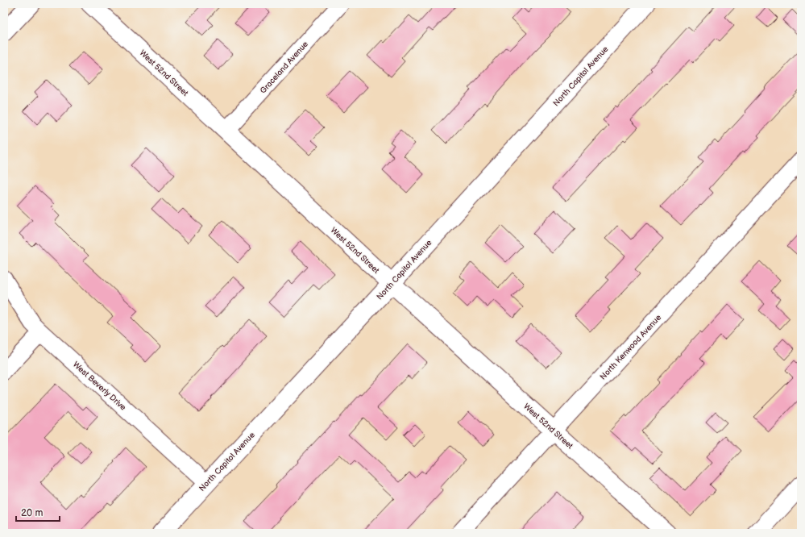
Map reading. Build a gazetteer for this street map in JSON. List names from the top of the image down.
{
  "streets": {
    "street": [
      "Graceland Avenue",
      "West 52nd Street",
      "North Capitol Avenue",
      "North Kenwood Avenue",
      "West Beverly Drive"
    ]
  },
  "crossings": [
    ["Graceland Avenue", "West 52nd Street"],
    ["West 52nd Street", "North Capitol Avenue"],
    ["West 52nd Street", "North Kenwood Avenue"],
    ["North Capitol Avenue", "West Beverly Drive"]
  ],
  "scale_bar": "20 m"
}
